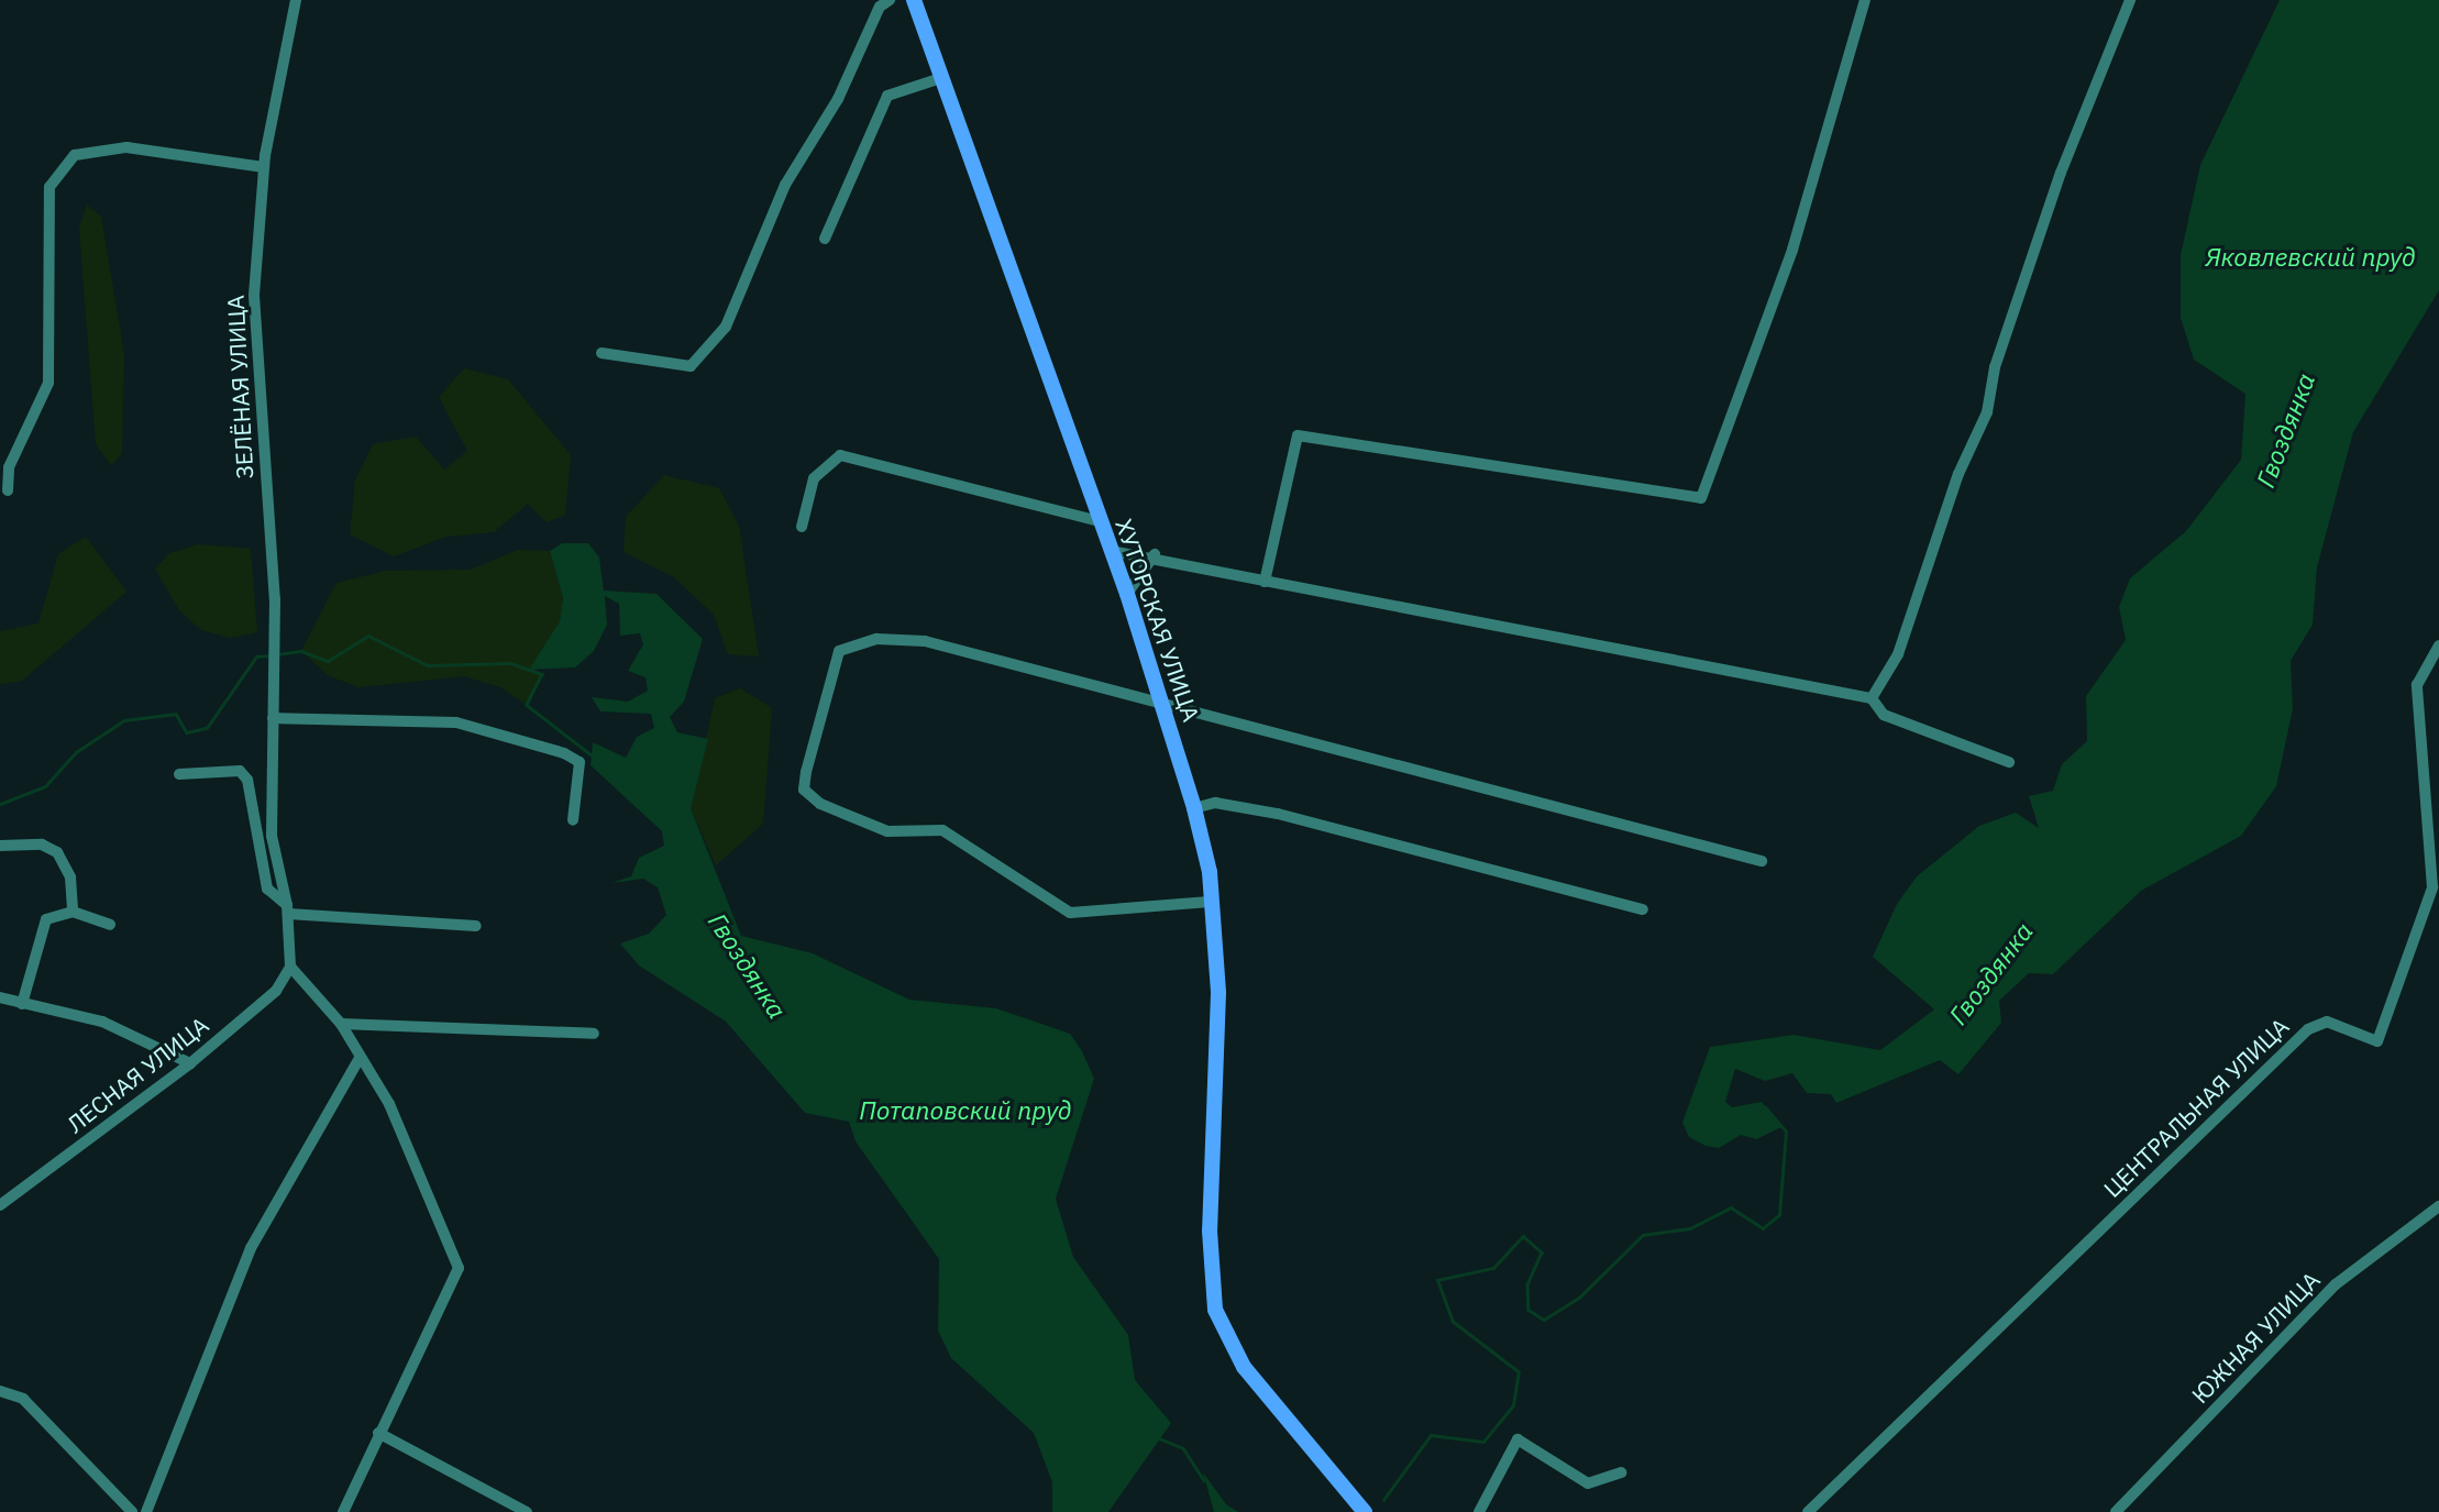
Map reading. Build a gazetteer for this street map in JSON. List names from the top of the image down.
{
  "streets": {
    "main road": ["ХУТОРСКАЯ УЛИЦА"],
    "street": [
      "ЗЕЛЁНАЯ УЛИЦА",
      "ЛЕСНАЯ УЛИЦА",
      "ЦЕНТРАЛЬНАЯ УЛИЦА",
      "ЮЖНАЯ УЛИЦА"
    ]
  },
  "crossings": [
    ["ЗЕЛЁНАЯ УЛИЦА", "ЛЕСНАЯ УЛИЦА"]
  ],
  "water": ["Яковлевский пруд", "Гвоздянка", "Потаповский пруд"]
}
